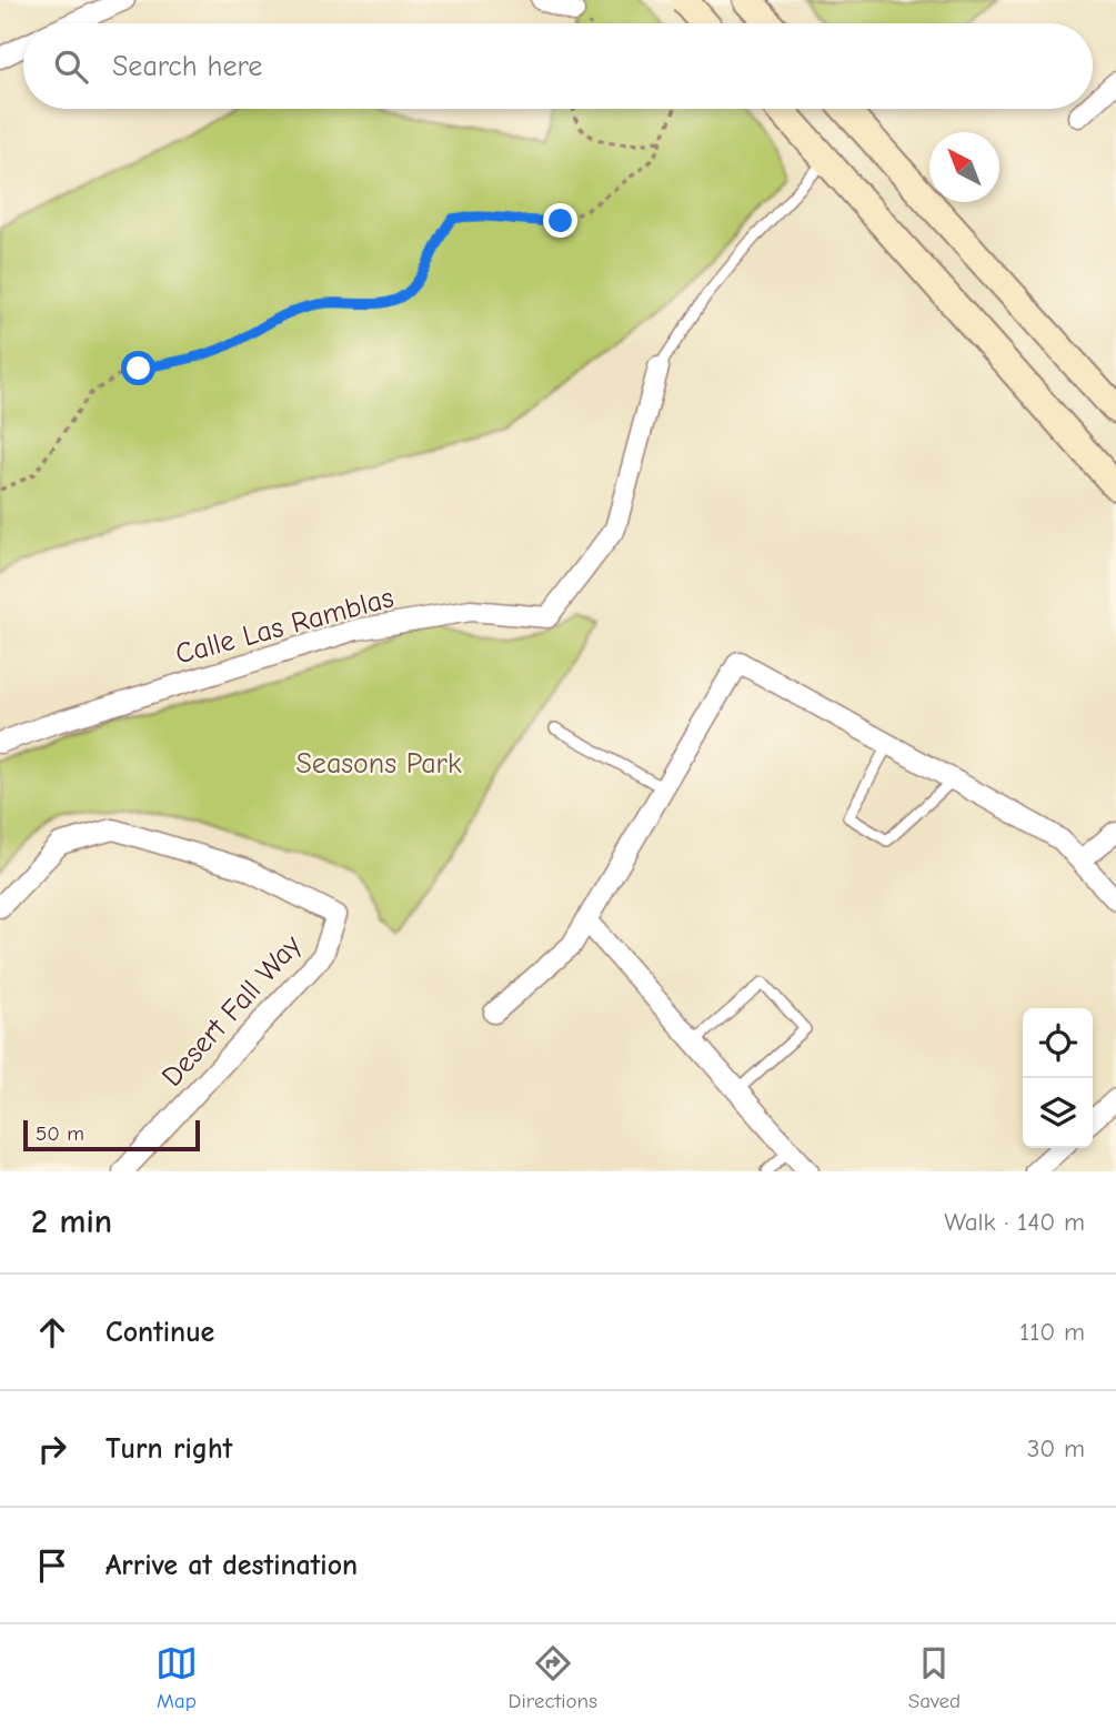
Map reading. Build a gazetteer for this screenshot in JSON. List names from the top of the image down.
{
  "streets": {
    "street": ["Calle Las Ramblas", "Desert Fall Way"]
  },
  "parks": ["Seasons Park"],
  "scale_bar": "50 m",
  "north": "top left",
  "page": {
    "search": "Search here",
    "scale": "50 m",
    "heading": ["2 min", "Walk · 140 m"],
    "list": [
      ["Continue", "110 m"],
      ["Turn right", "30 m"],
      "Arrive at destination"
    ],
    "nav": ["Map", "Directions", "Saved"]
  }
}
